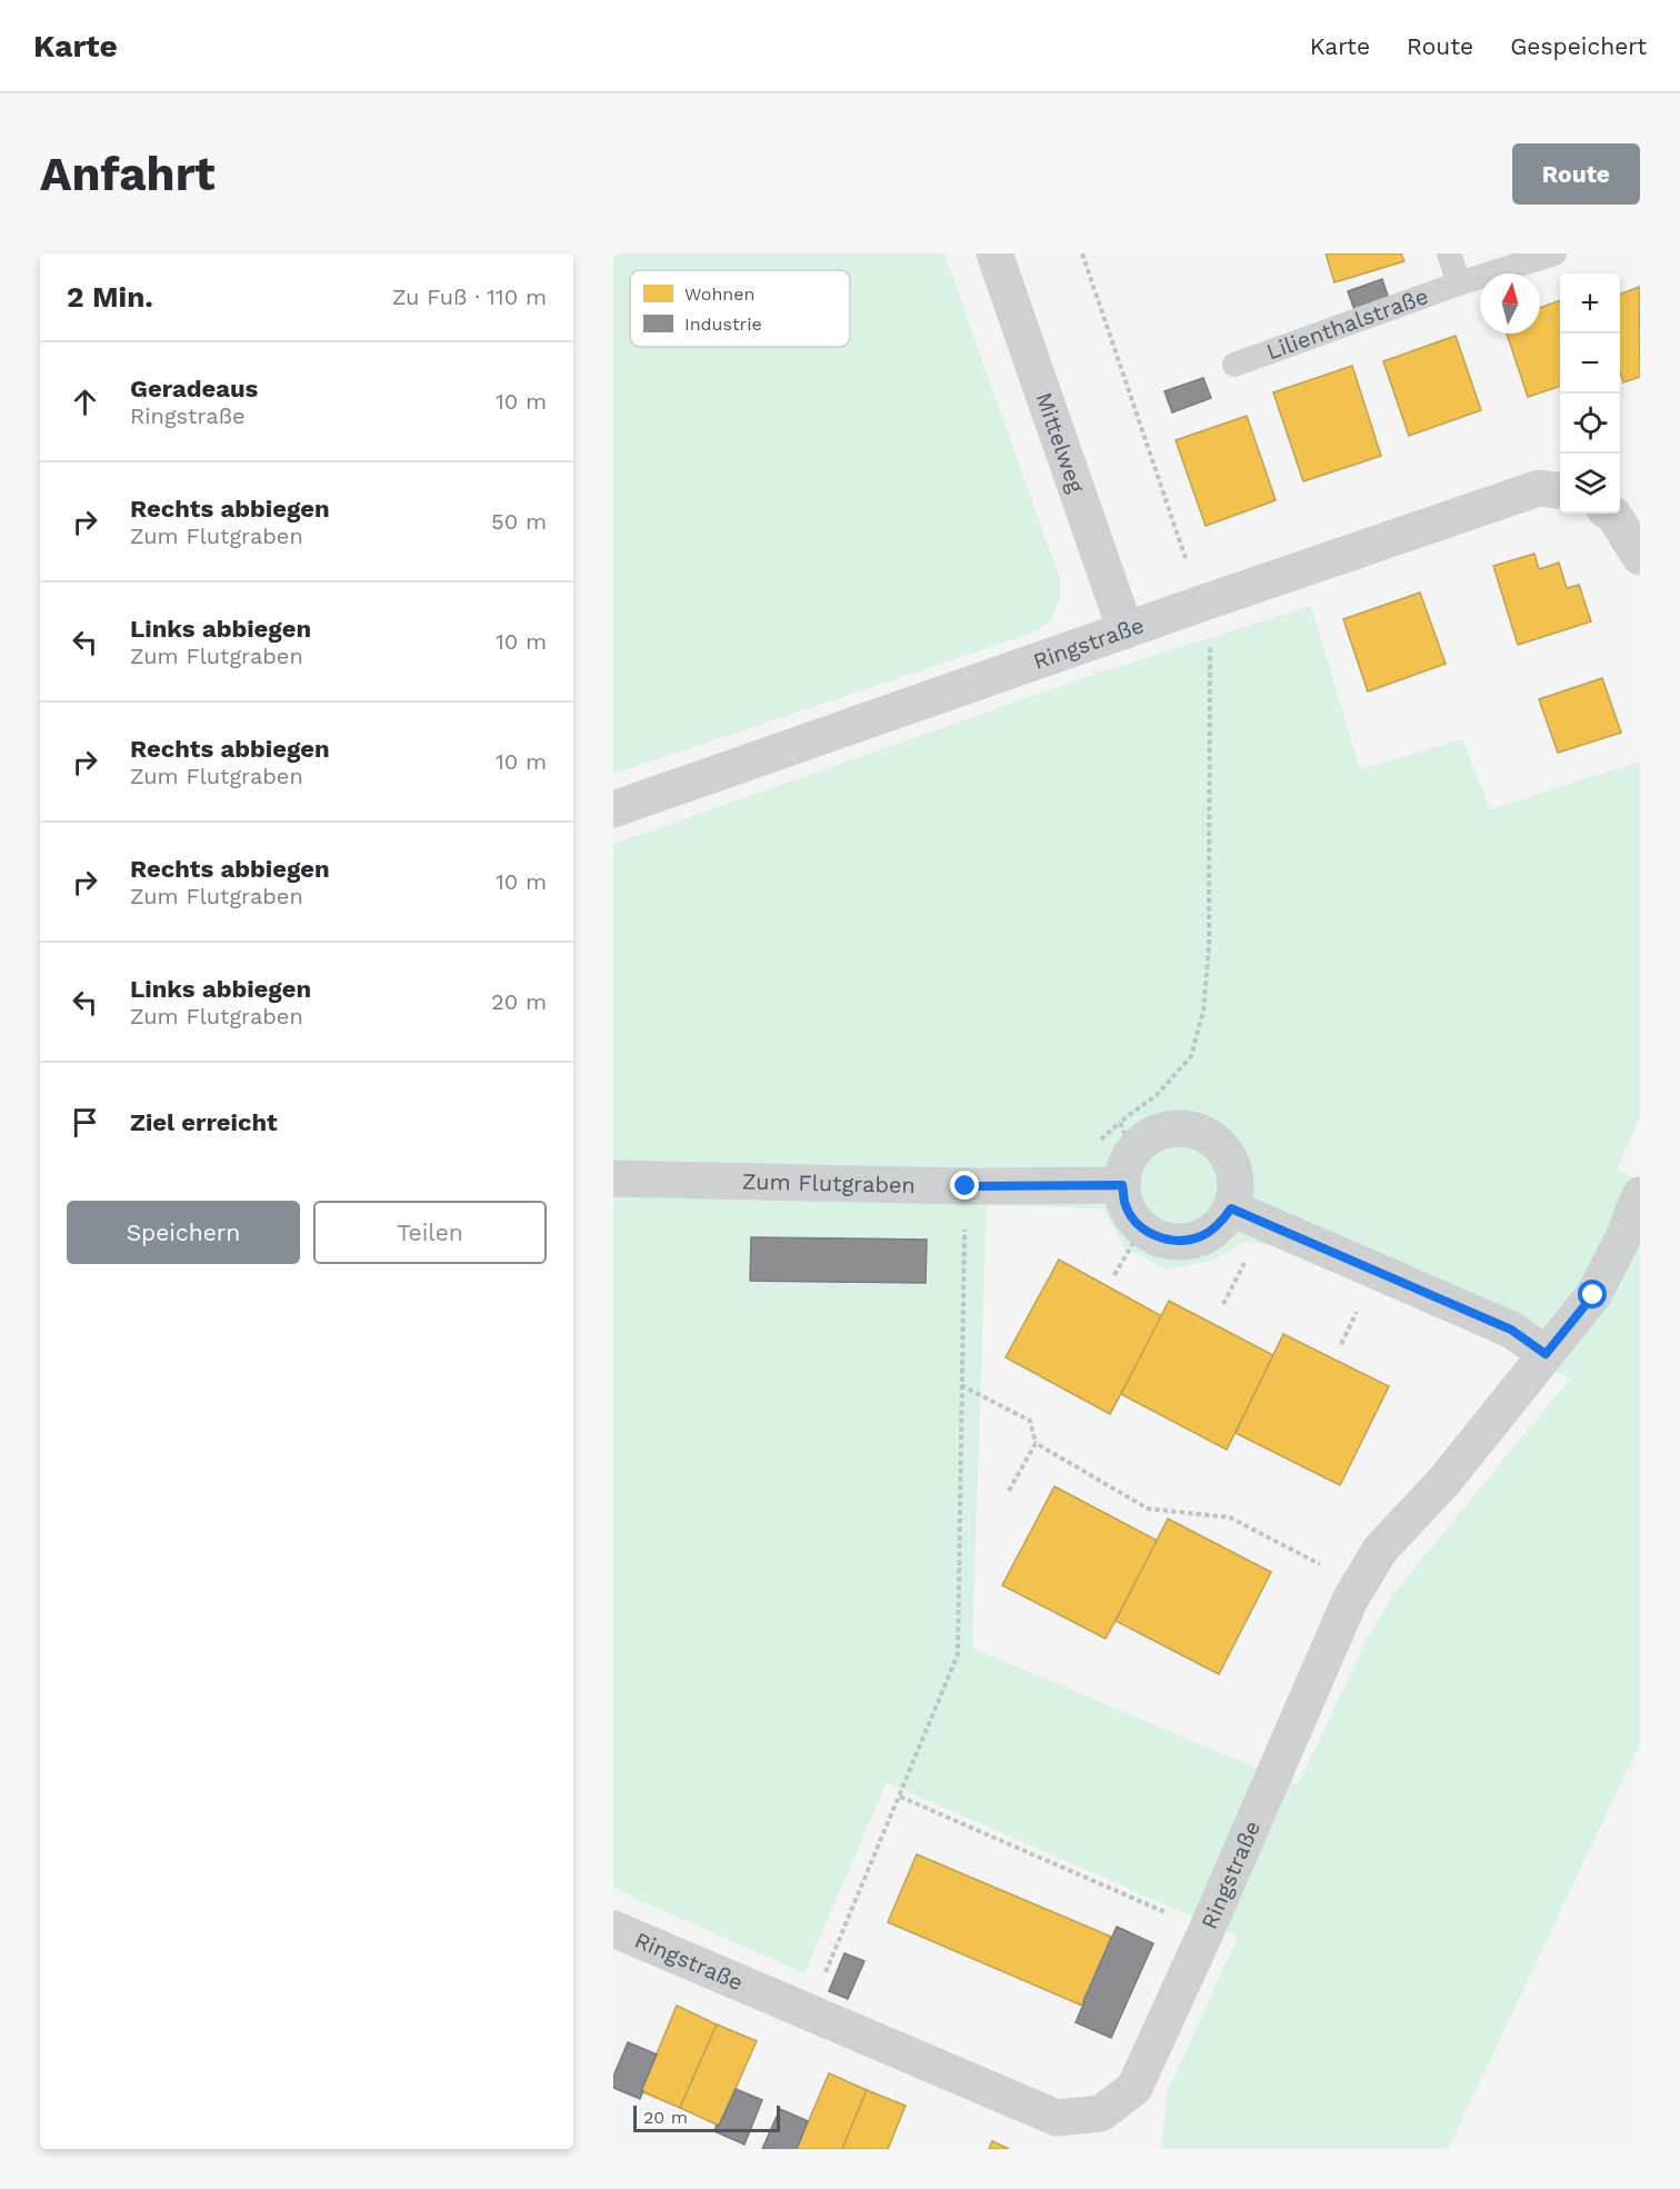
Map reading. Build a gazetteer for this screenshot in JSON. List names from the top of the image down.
{
  "streets": {
    "street": ["Mittelweg", "Ringstraße", "Zum Flutgraben"],
    "lane": ["Lilienthalstraße"]
  },
  "crossings": [
    ["Mittelweg", "Ringstraße"]
  ],
  "legend": ["Wohnen", "Industrie"],
  "scale_bar": "20 m",
  "north": "top",
  "page": {
    "header": "Karte",
    "nav": ["Karte", "Route", "Gespeichert"],
    "buttons": [
      "Route",
      ["Speichern", "Teilen"]
    ],
    "title": "Anfahrt",
    "heading": ["2 Min.", "Zu Fuß · 110 m"],
    "map_buttons": ["+", "−"],
    "list": [
      ["Geradeaus", "Ringstraße", "10 m"],
      ["Rechts abbiegen", "Zum Flutgraben", "50 m"],
      ["Links abbiegen", "Zum Flutgraben", "10 m"],
      ["Rechts abbiegen", "Zum Flutgraben", "10 m"],
      ["Rechts abbiegen", "Zum Flutgraben", "10 m"],
      ["Links abbiegen", "Zum Flutgraben", "20 m"],
      "Ziel erreicht"
    ],
    "scale": "20 m"
  }
}
